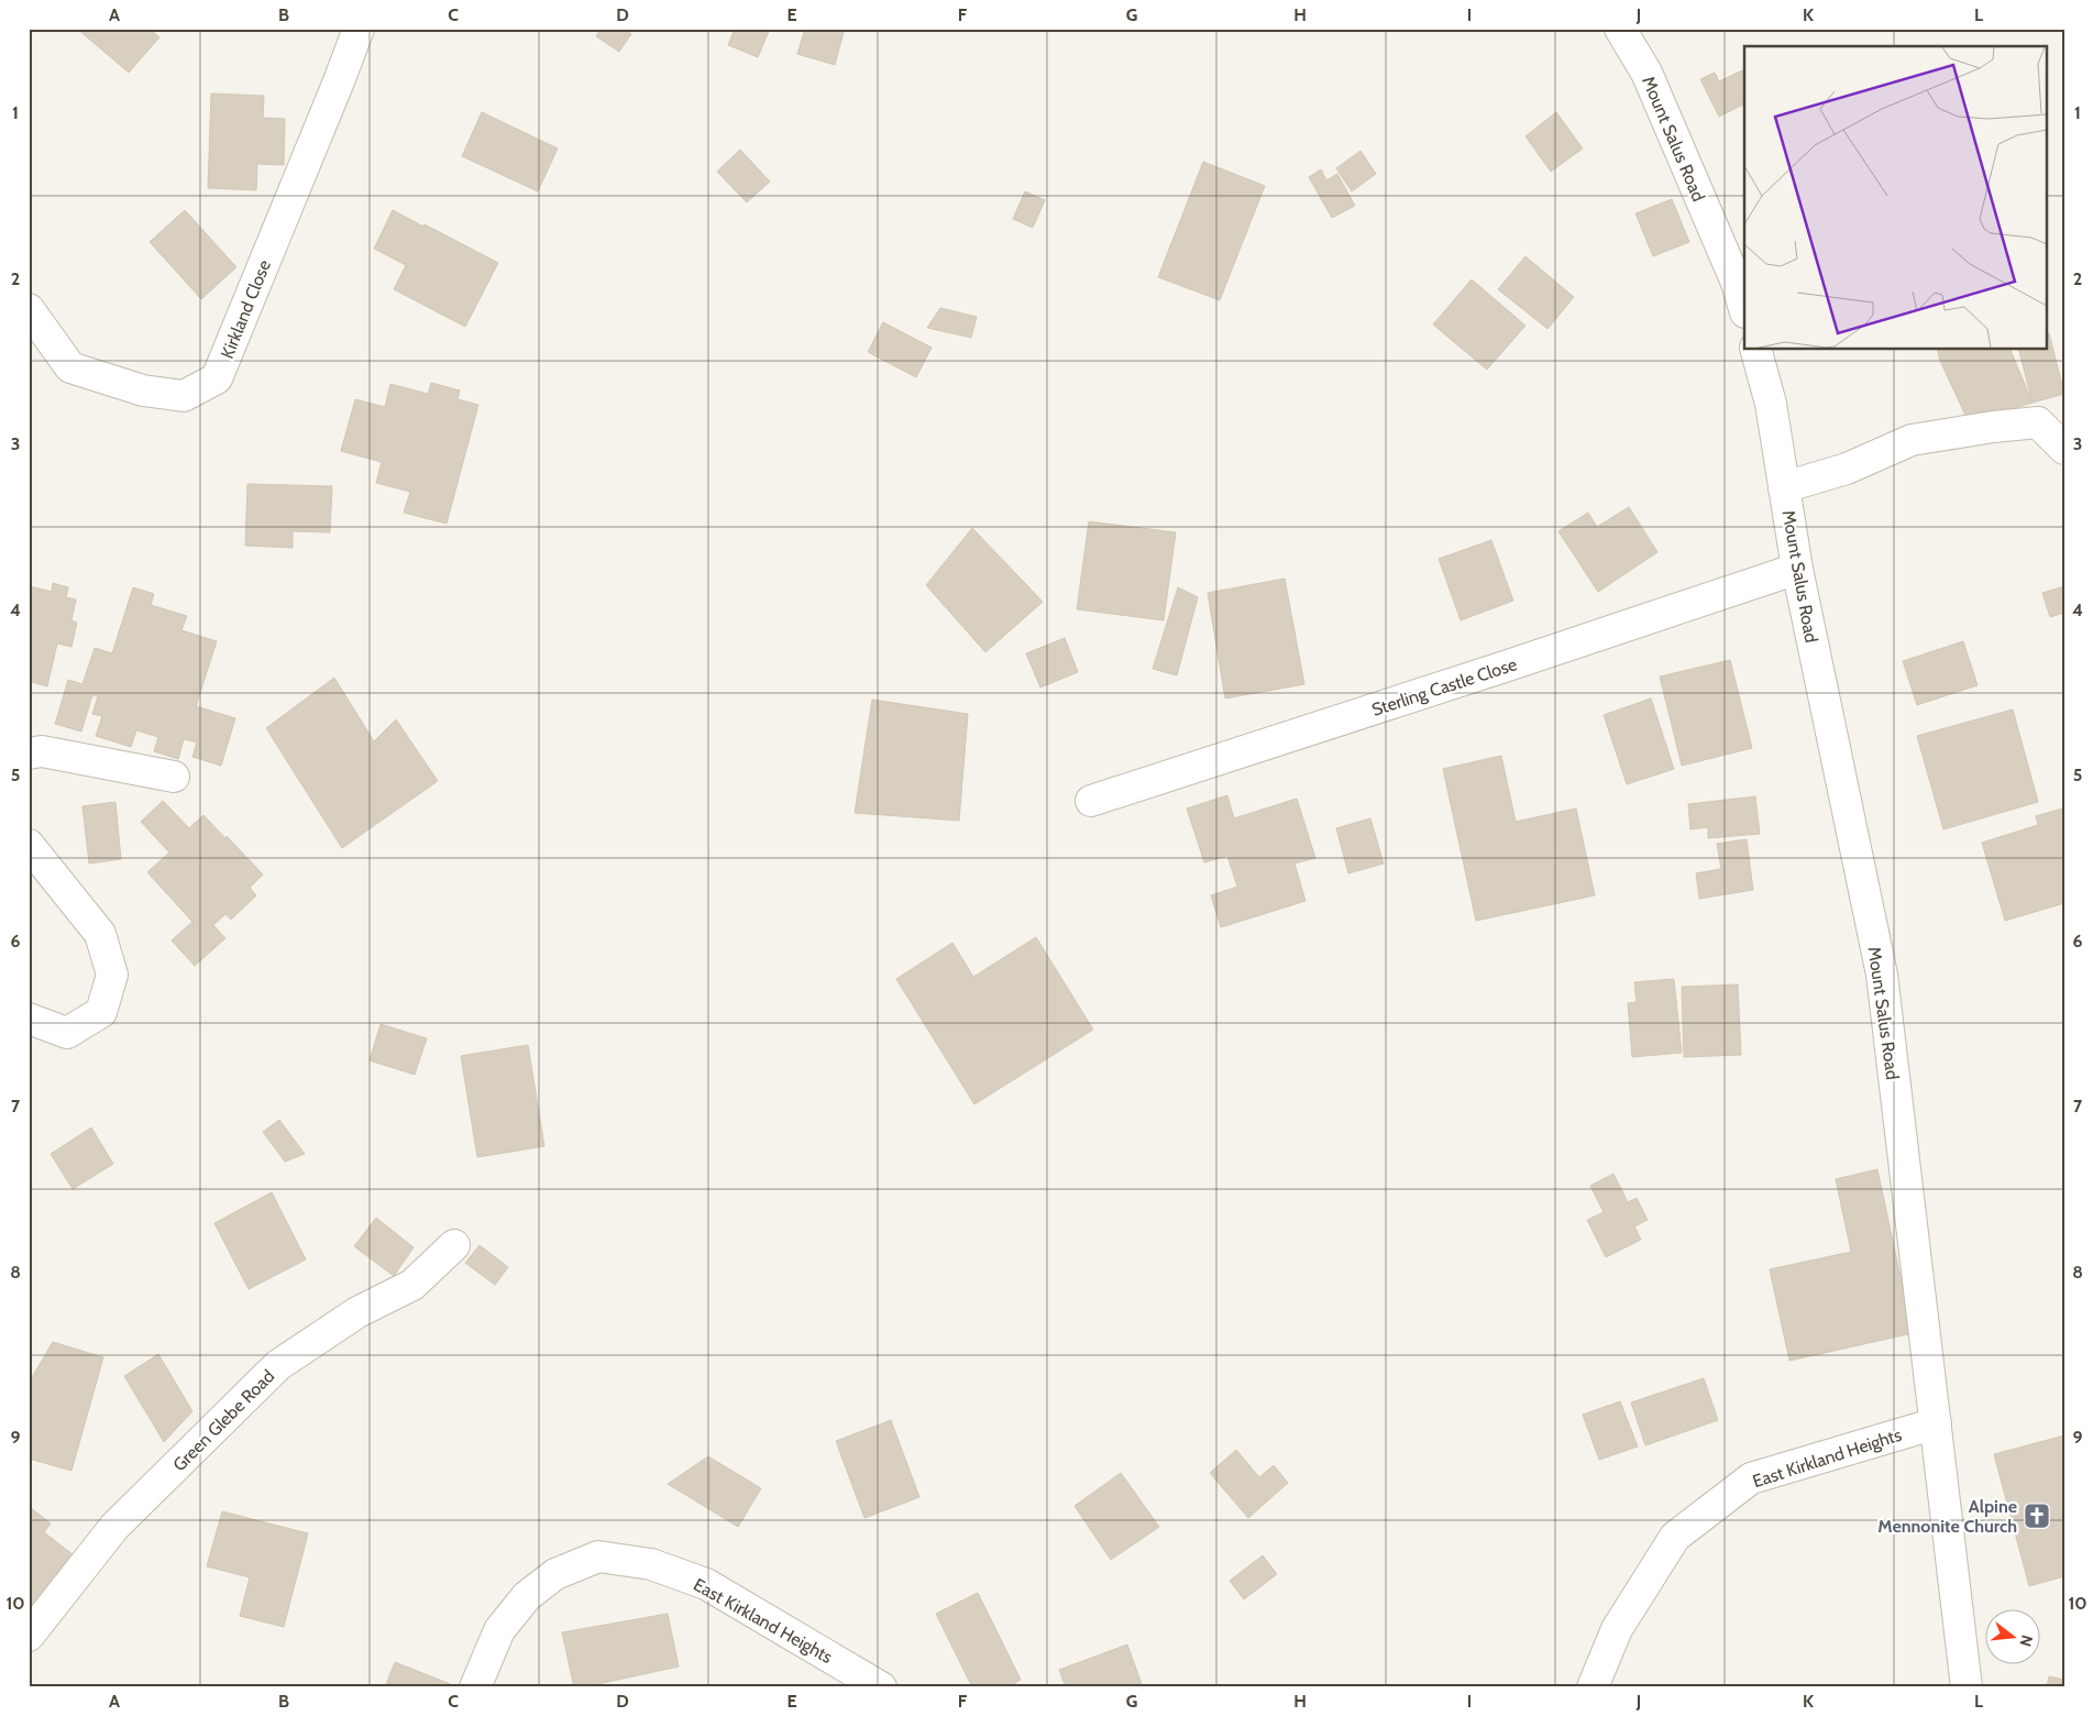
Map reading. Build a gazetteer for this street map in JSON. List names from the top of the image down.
{
  "streets": {
    "street": [
      "Mount Salus Road",
      "Kirkland Close",
      "Sterling Castle Close",
      "Green Glebe Road",
      "East Kirkland Heights"
    ]
  },
  "crossings": [
    ["Mount Salus Road", "Sterling Castle Close"],
    ["Mount Salus Road", "East Kirkland Heights"]
  ],
  "places": {
    "church": ["Alpine Mennonite Church"]
  },
  "north": "right",
  "grid": {
    "columns": [
      "A",
      "B",
      "C",
      "D",
      "E",
      "F",
      "G",
      "H",
      "I",
      "J",
      "K",
      "L"
    ],
    "rows": [
      "1",
      "2",
      "3",
      "4",
      "5",
      "6",
      "7",
      "8",
      "9",
      "10"
    ]
  }
}
